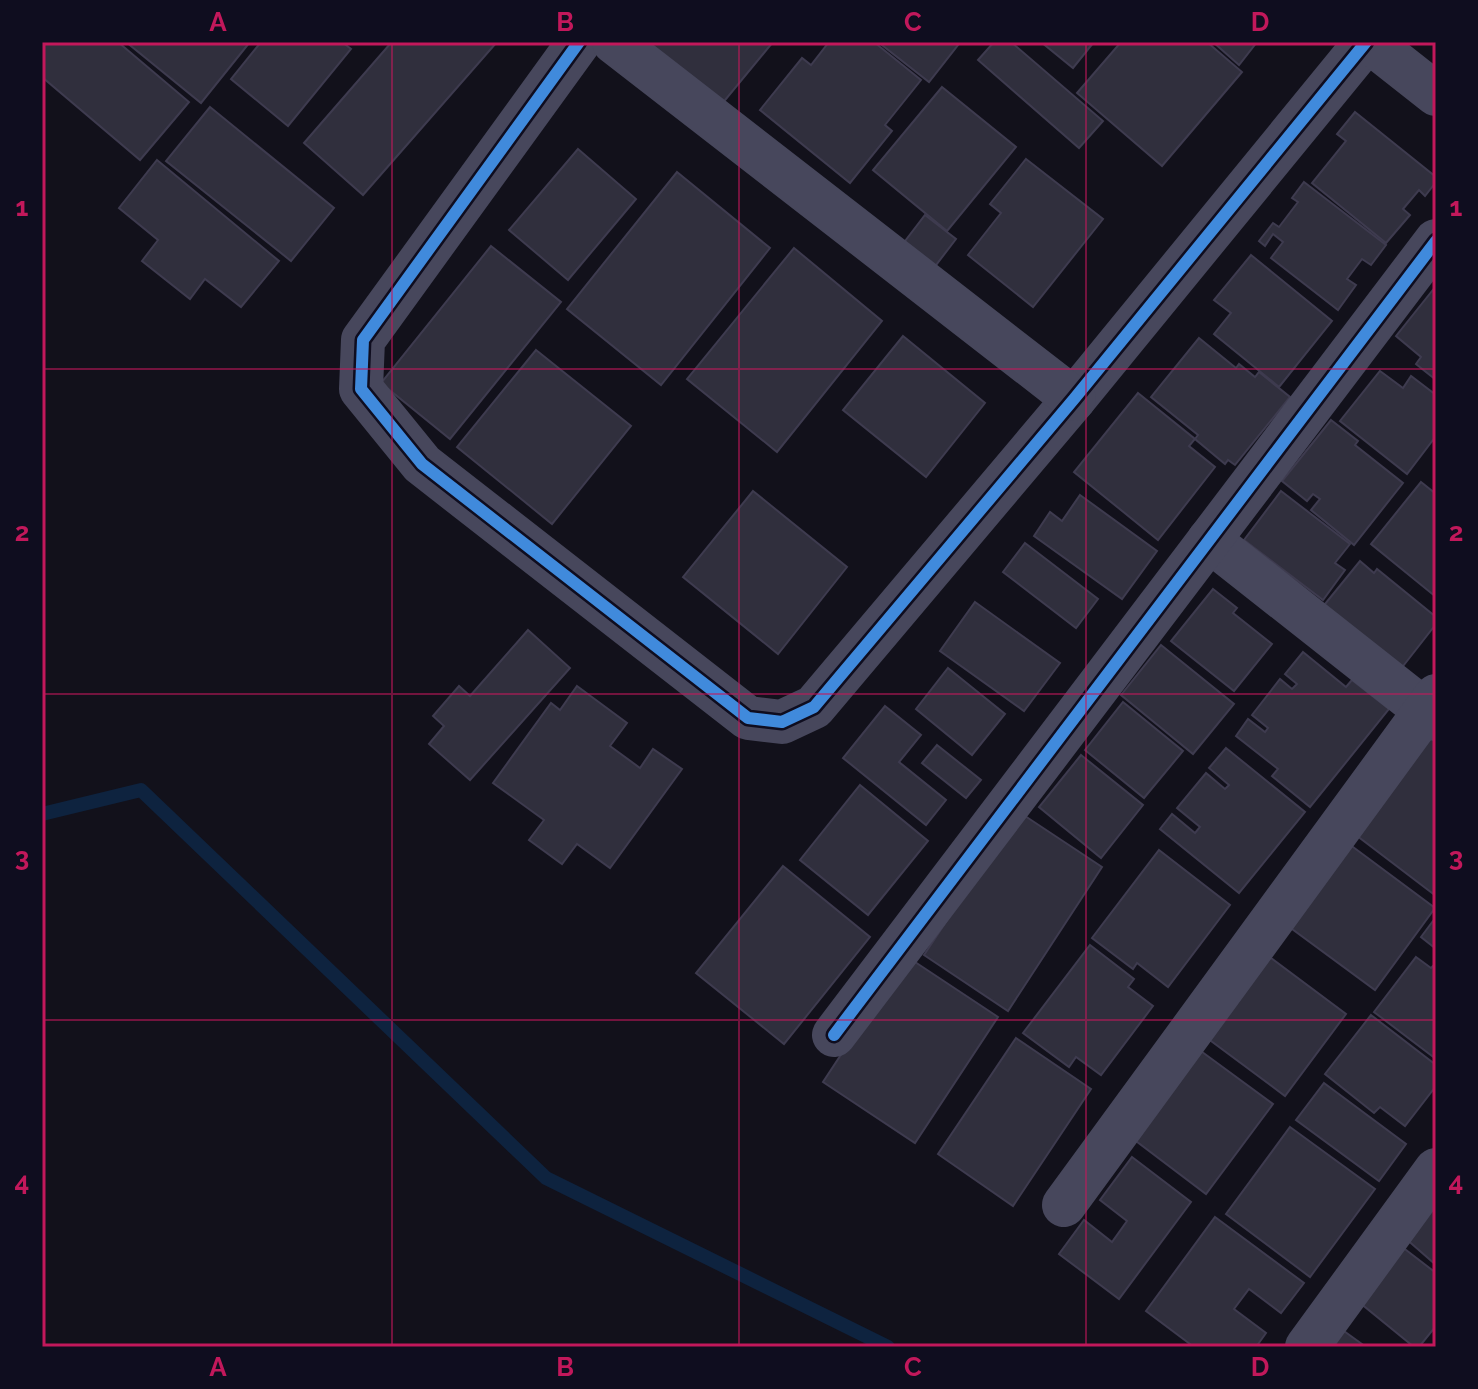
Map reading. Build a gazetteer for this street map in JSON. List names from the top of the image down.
{
  "grid": {
    "columns": [
      "A",
      "B",
      "C",
      "D"
    ],
    "rows": [
      "1",
      "2",
      "3",
      "4"
    ]
  }
}
